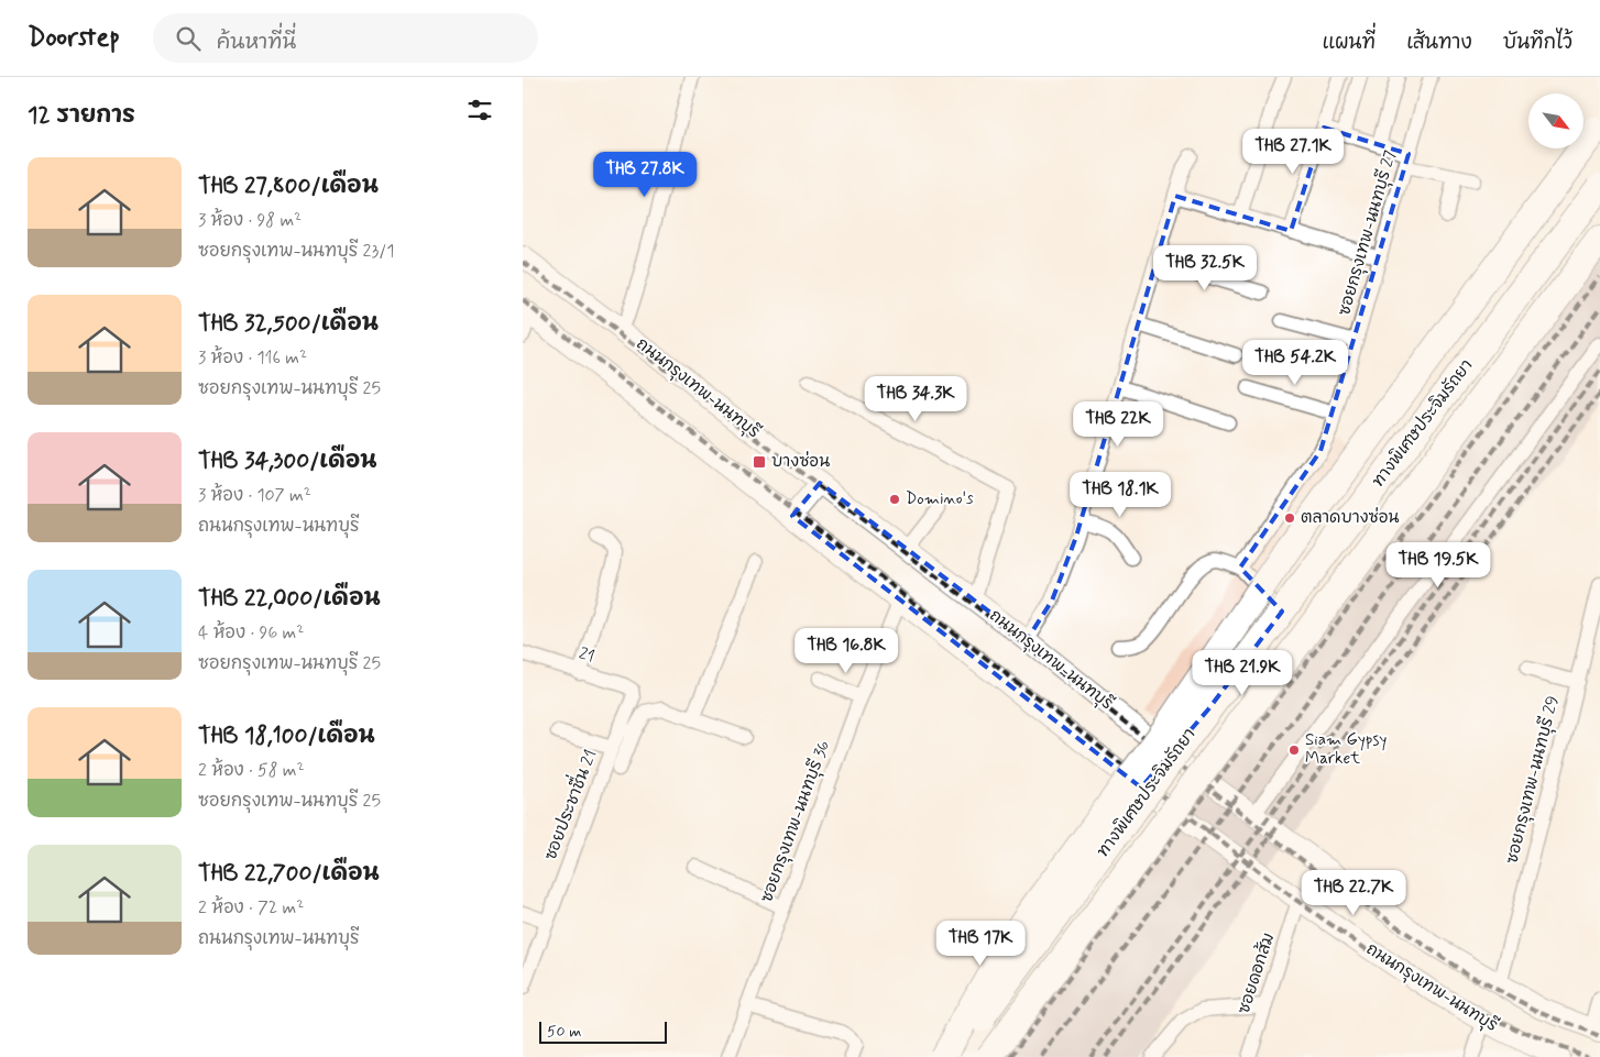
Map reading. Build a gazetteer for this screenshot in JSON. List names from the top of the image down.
{
  "streets": {
    "highway": ["ทางพิเศษประจิมรัถยา"],
    "main road": ["ถนนกรุงเทพ-นนทบุรี"],
    "street": [
      "ซอยกรุงเทพ-นนทบุรี 27",
      "21",
      "ซอยกรุงเทพ-นนทบุรี 29",
      "ซอยประชาชื่น 21",
      "ซอยกรุงเทพ-นนทบุรี 36",
      "ซอยดอกส้ม"
    ]
  },
  "crossings": [
    ["ถนนกรุงเทพ-นนทบุรี", "ซอยกรุงเทพ-นนทบุรี 29"],
    ["ถนนกรุงเทพ-นนทบุรี", "ซอยกรุงเทพ-นนทบุรี 36"],
    ["ถนนกรุงเทพ-นนทบุรี", "ซอยดอกส้ม"],
    ["21", "ซอยประชาชื่น 21"]
  ],
  "places": {
    "transit": ["บางซ่อน"],
    "other": ["Domino's", "ตลาดบางซ่อน", "Siam Gypsy Market"]
  },
  "scale_bar": "50 m",
  "north": "bottom right",
  "page": {
    "header": "Doorstep",
    "search": "ค้นหาที่นี่",
    "nav": ["แผนที่", "เส้นทาง", "บันทึกไว้"],
    "heading": "12 รายการ",
    "price": [
      "THB 27.1K",
      "THB 27.8K",
      "THB 32.5K",
      "THB 54.2K",
      "THB 34.3K",
      "THB 22K",
      "THB 18.1K",
      "THB 19.5K",
      "THB 16.8K",
      "THB 21.9K",
      "THB 22.7K",
      "THB 17K"
    ],
    "list": [
      {
        "name": "THB 27,800/เดือน",
        "note": "3 ห้อง · 98 m² · ซอยกรุงเทพ-นนทบุรี 23/1"
      },
      {
        "name": "THB 32,500/เดือน",
        "note": "3 ห้อง · 116 m² · ซอยกรุงเทพ-นนทบุรี 25"
      },
      {
        "name": "THB 34,300/เดือน",
        "note": "3 ห้อง · 107 m² · ถนนกรุงเทพ-นนทบุรี"
      },
      {
        "name": "THB 22,000/เดือน",
        "note": "4 ห้อง · 96 m² · ซอยกรุงเทพ-นนทบุรี 25"
      },
      {
        "name": "THB 18,100/เดือน",
        "note": "2 ห้อง · 58 m² · ซอยกรุงเทพ-นนทบุรี 25"
      },
      {
        "name": "THB 22,700/เดือน",
        "note": "2 ห้อง · 72 m² · ถนนกรุงเทพ-นนทบุรี"
      }
    ],
    "scale": "50 m"
  }
}
